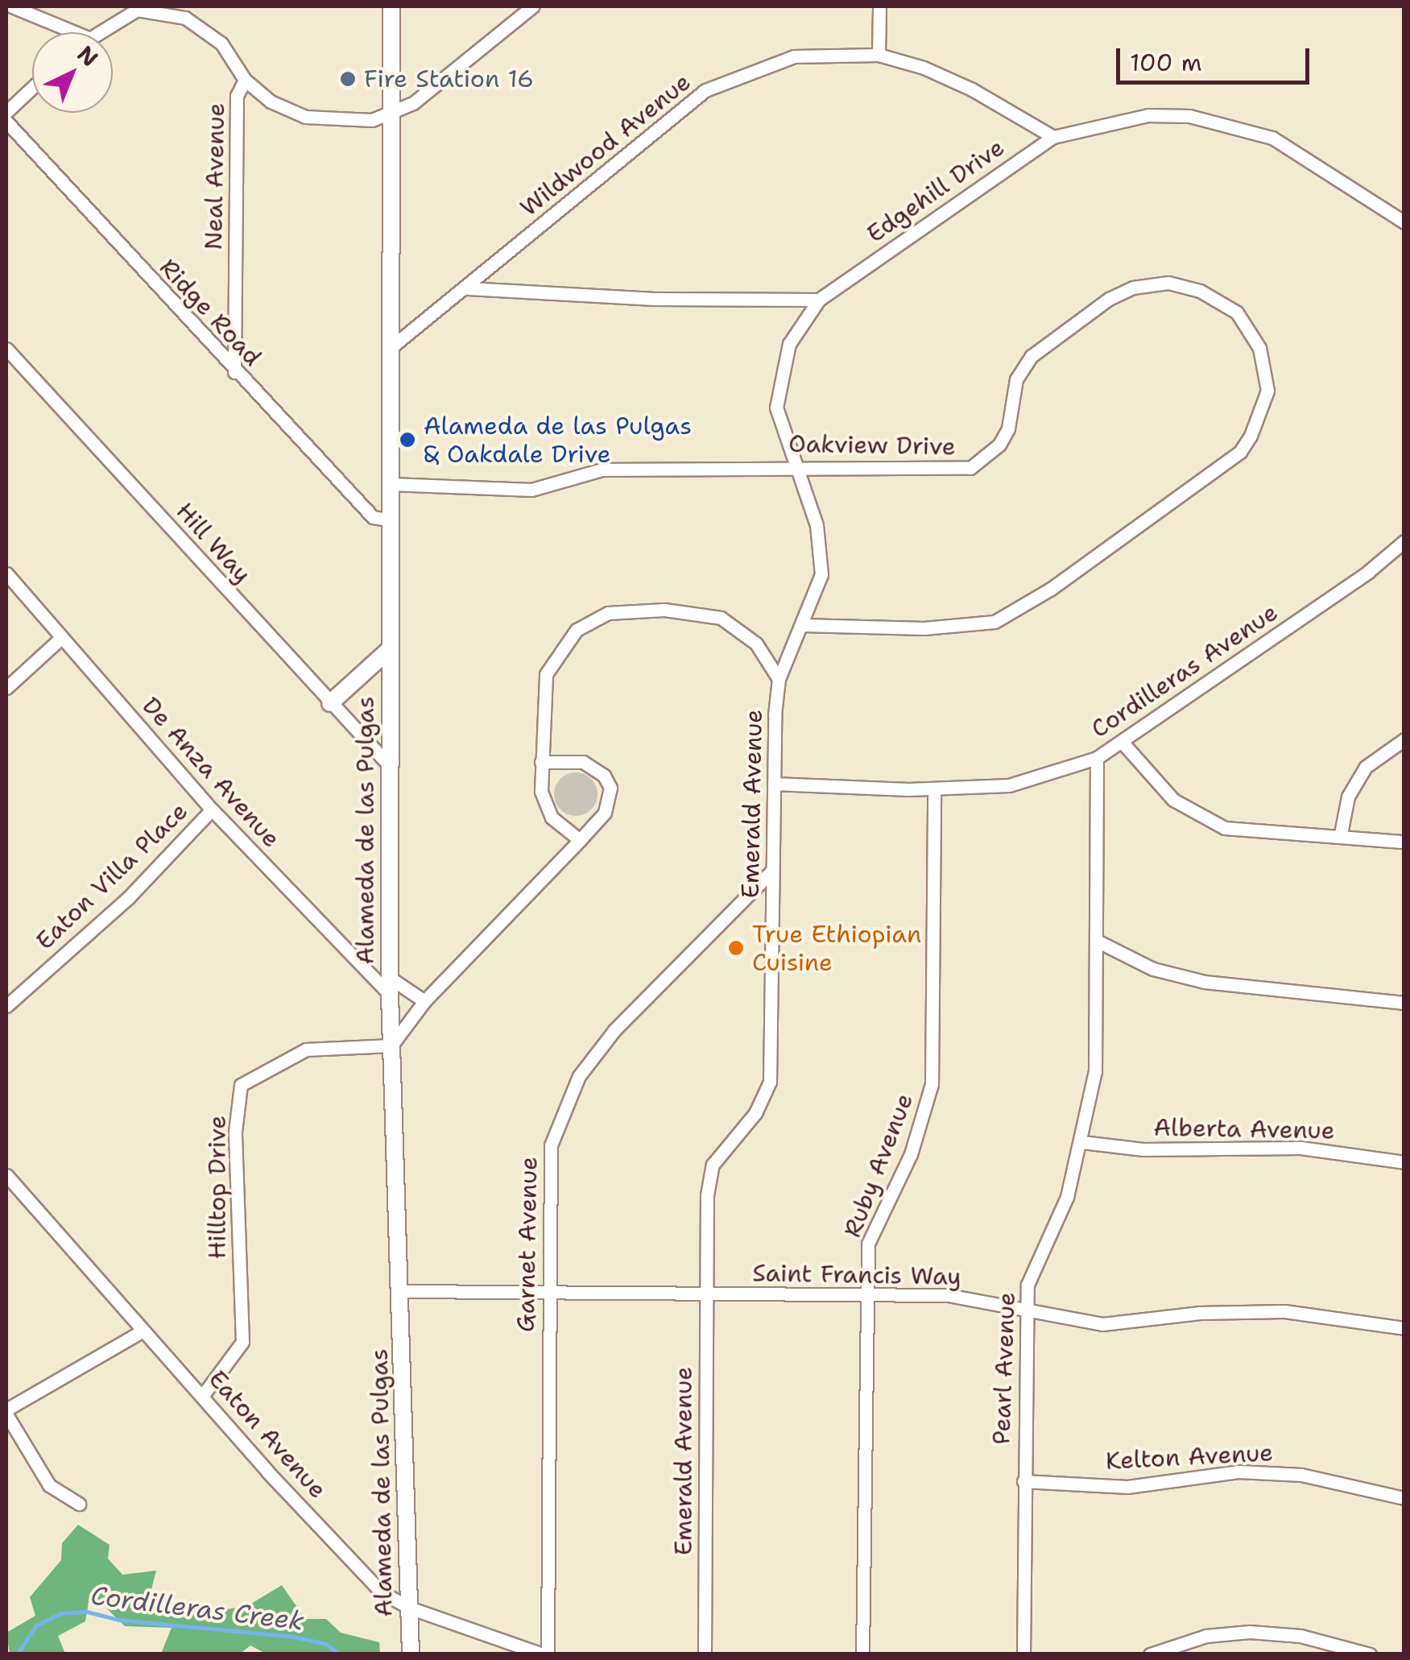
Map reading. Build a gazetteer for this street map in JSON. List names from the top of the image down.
{
  "streets": {
    "main road": ["Alameda de las Pulgas"],
    "street": [
      "Wildwood Avenue",
      "Neal Avenue",
      "Edgehill Drive",
      "Ridge Road",
      "Oakview Drive",
      "Hill Way",
      "Cordilleras Avenue",
      "De Anza Avenue",
      "Emerald Avenue",
      "Eaton Villa Place",
      "Alberta Avenue",
      "Ruby Avenue",
      "Hilltop Drive",
      "Garnet Avenue",
      "Saint Francis Way",
      "Pearl Avenue",
      "Eaton Avenue",
      "Kelton Avenue"
    ]
  },
  "crossings": [
    ["Wildwood Avenue", "Edgehill Drive"],
    ["Wildwood Avenue", "Alameda de las Pulgas"],
    ["Neal Avenue", "Ridge Road"],
    ["Edgehill Drive", "Emerald Avenue"],
    ["Ridge Road", "Alameda de las Pulgas"],
    ["Oakview Drive", "Emerald Avenue"],
    ["Oakview Drive", "Alameda de las Pulgas"],
    ["Hill Way", "Alameda de las Pulgas"],
    ["Cordilleras Avenue", "Emerald Avenue"],
    ["Cordilleras Avenue", "Ruby Avenue"],
    ["Cordilleras Avenue", "Pearl Avenue"],
    ["De Anza Avenue", "Alameda de las Pulgas"],
    ["De Anza Avenue", "Eaton Villa Place"],
    ["Emerald Avenue", "Garnet Avenue"],
    ["Emerald Avenue", "Saint Francis Way"],
    ["Alameda de las Pulgas", "Hilltop Drive"],
    ["Alameda de las Pulgas", "Saint Francis Way"],
    ["Alameda de las Pulgas", "Eaton Avenue"],
    ["Alberta Avenue", "Pearl Avenue"],
    ["Ruby Avenue", "Saint Francis Way"],
    ["Hilltop Drive", "Eaton Avenue"],
    ["Garnet Avenue", "Saint Francis Way"],
    ["Garnet Avenue", "Eaton Avenue"],
    ["Saint Francis Way", "Pearl Avenue"],
    ["Pearl Avenue", "Kelton Avenue"]
  ],
  "water": ["Cordilleras Creek"],
  "places": ["Fire Station 16", "Alameda de las Pulgas & Oakdale Drive", "True Ethiopian Cuisine"],
  "scale_bar": "100 m",
  "north": "top right"
}
